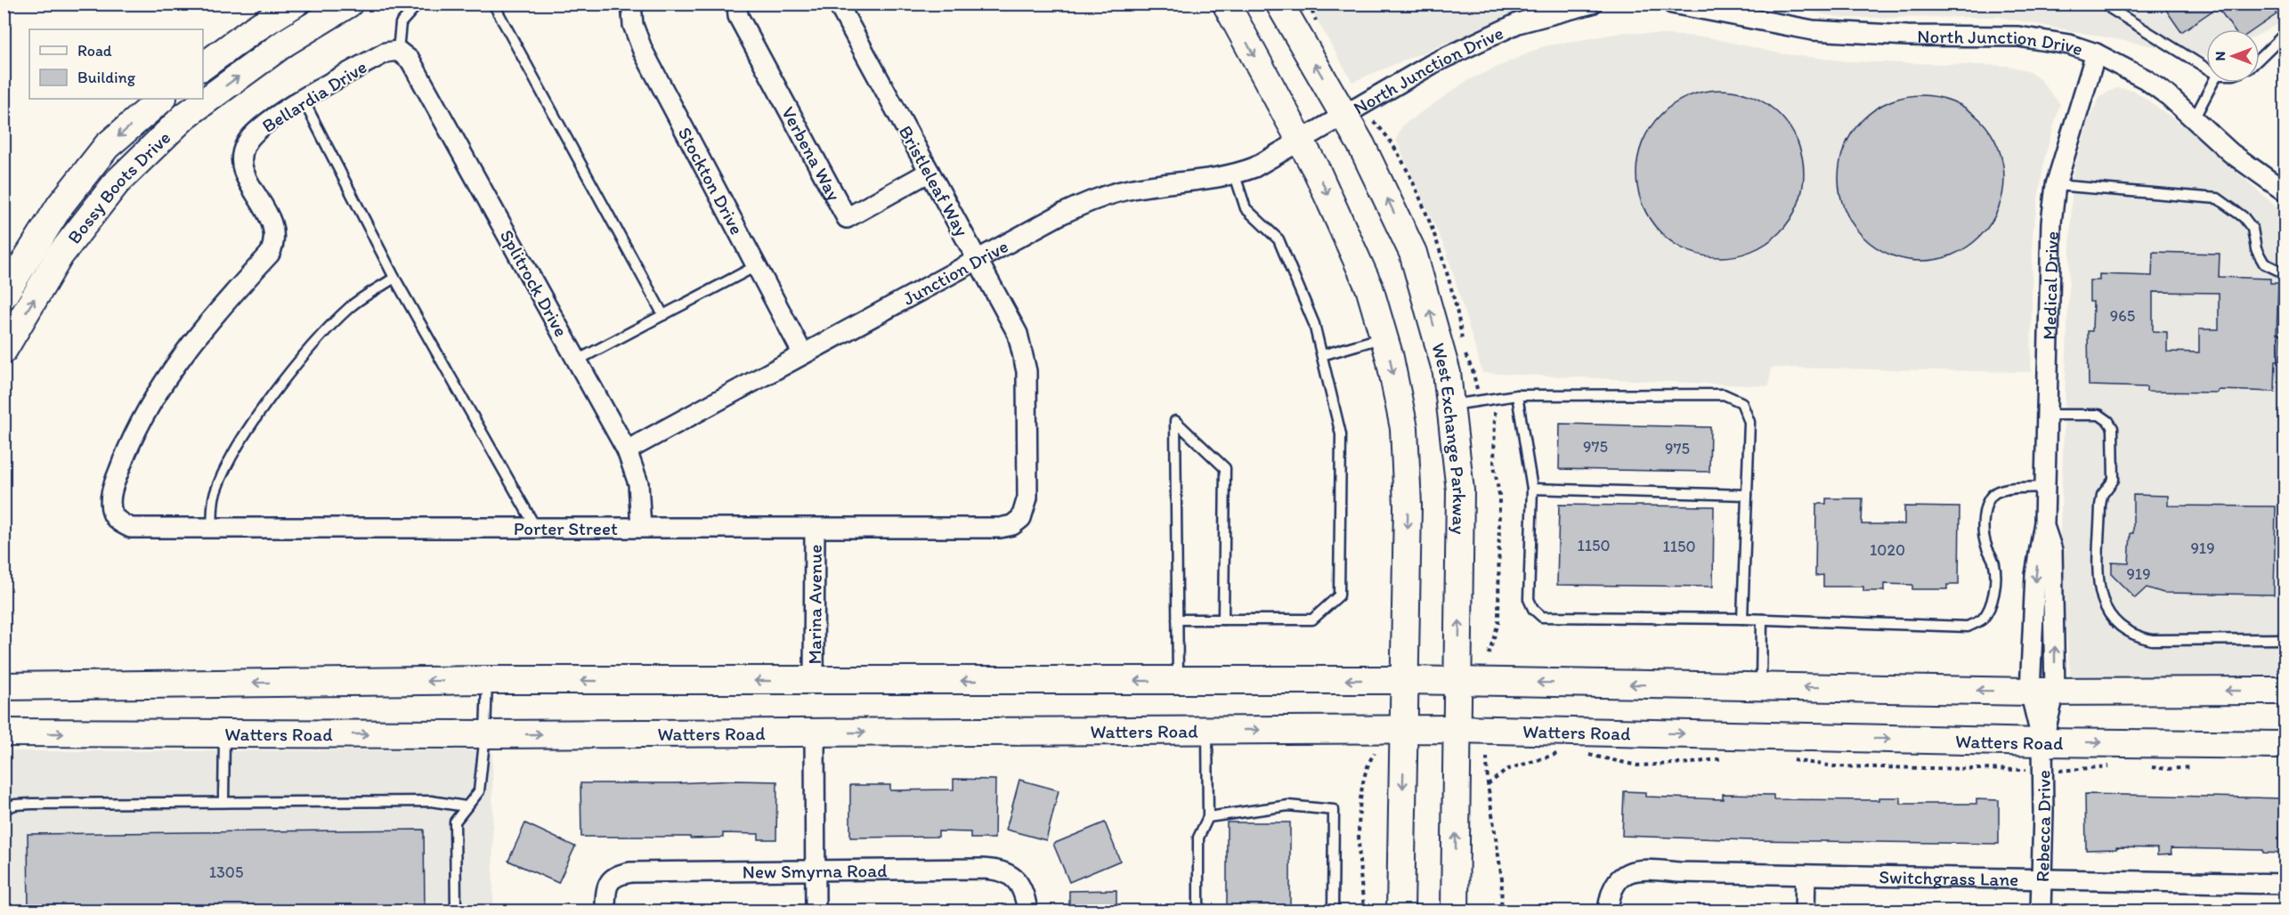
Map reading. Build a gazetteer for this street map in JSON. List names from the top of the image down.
{
  "streets": {
    "main road": ["Bossy Boots Drive", "West Exchange Parkway", "Watters Road"],
    "street": [
      "North Junction Drive",
      "Bellardia Drive",
      "Verbena Way",
      "Stockton Drive",
      "Bristleleaf Way",
      "Junction Drive",
      "Splitrock Drive",
      "Medical Drive",
      "Porter Street",
      "Marina Avenue",
      "Rebecca Drive",
      "New Smyrna Road",
      "Switchgrass Lane"
    ]
  },
  "crossings": [
    ["North Junction Drive", "Junction Drive"],
    ["North Junction Drive", "Medical Drive"],
    ["North Junction Drive", "West Exchange Parkway"],
    ["Bellardia Drive", "Splitrock Drive"],
    ["Bellardia Drive", "Porter Street"],
    ["Verbena Way", "Bristleleaf Way"],
    ["Stockton Drive", "Junction Drive"],
    ["Bristleleaf Way", "Junction Drive"],
    ["Bristleleaf Way", "Porter Street"],
    ["Junction Drive", "Splitrock Drive"],
    ["Splitrock Drive", "Porter Street"],
    ["Medical Drive", "Watters Road"],
    ["Medical Drive", "Rebecca Drive"],
    ["West Exchange Parkway", "Watters Road"],
    ["Porter Street", "Marina Avenue"],
    ["Watters Road", "Rebecca Drive"],
    ["Rebecca Drive", "Switchgrass Lane"]
  ],
  "house_numbers": [
    "965",
    "975",
    "975",
    "1150",
    "1150",
    "919",
    "1020",
    "919",
    "1305"
  ],
  "legend": ["Road", "Building"],
  "north": "left"
}
